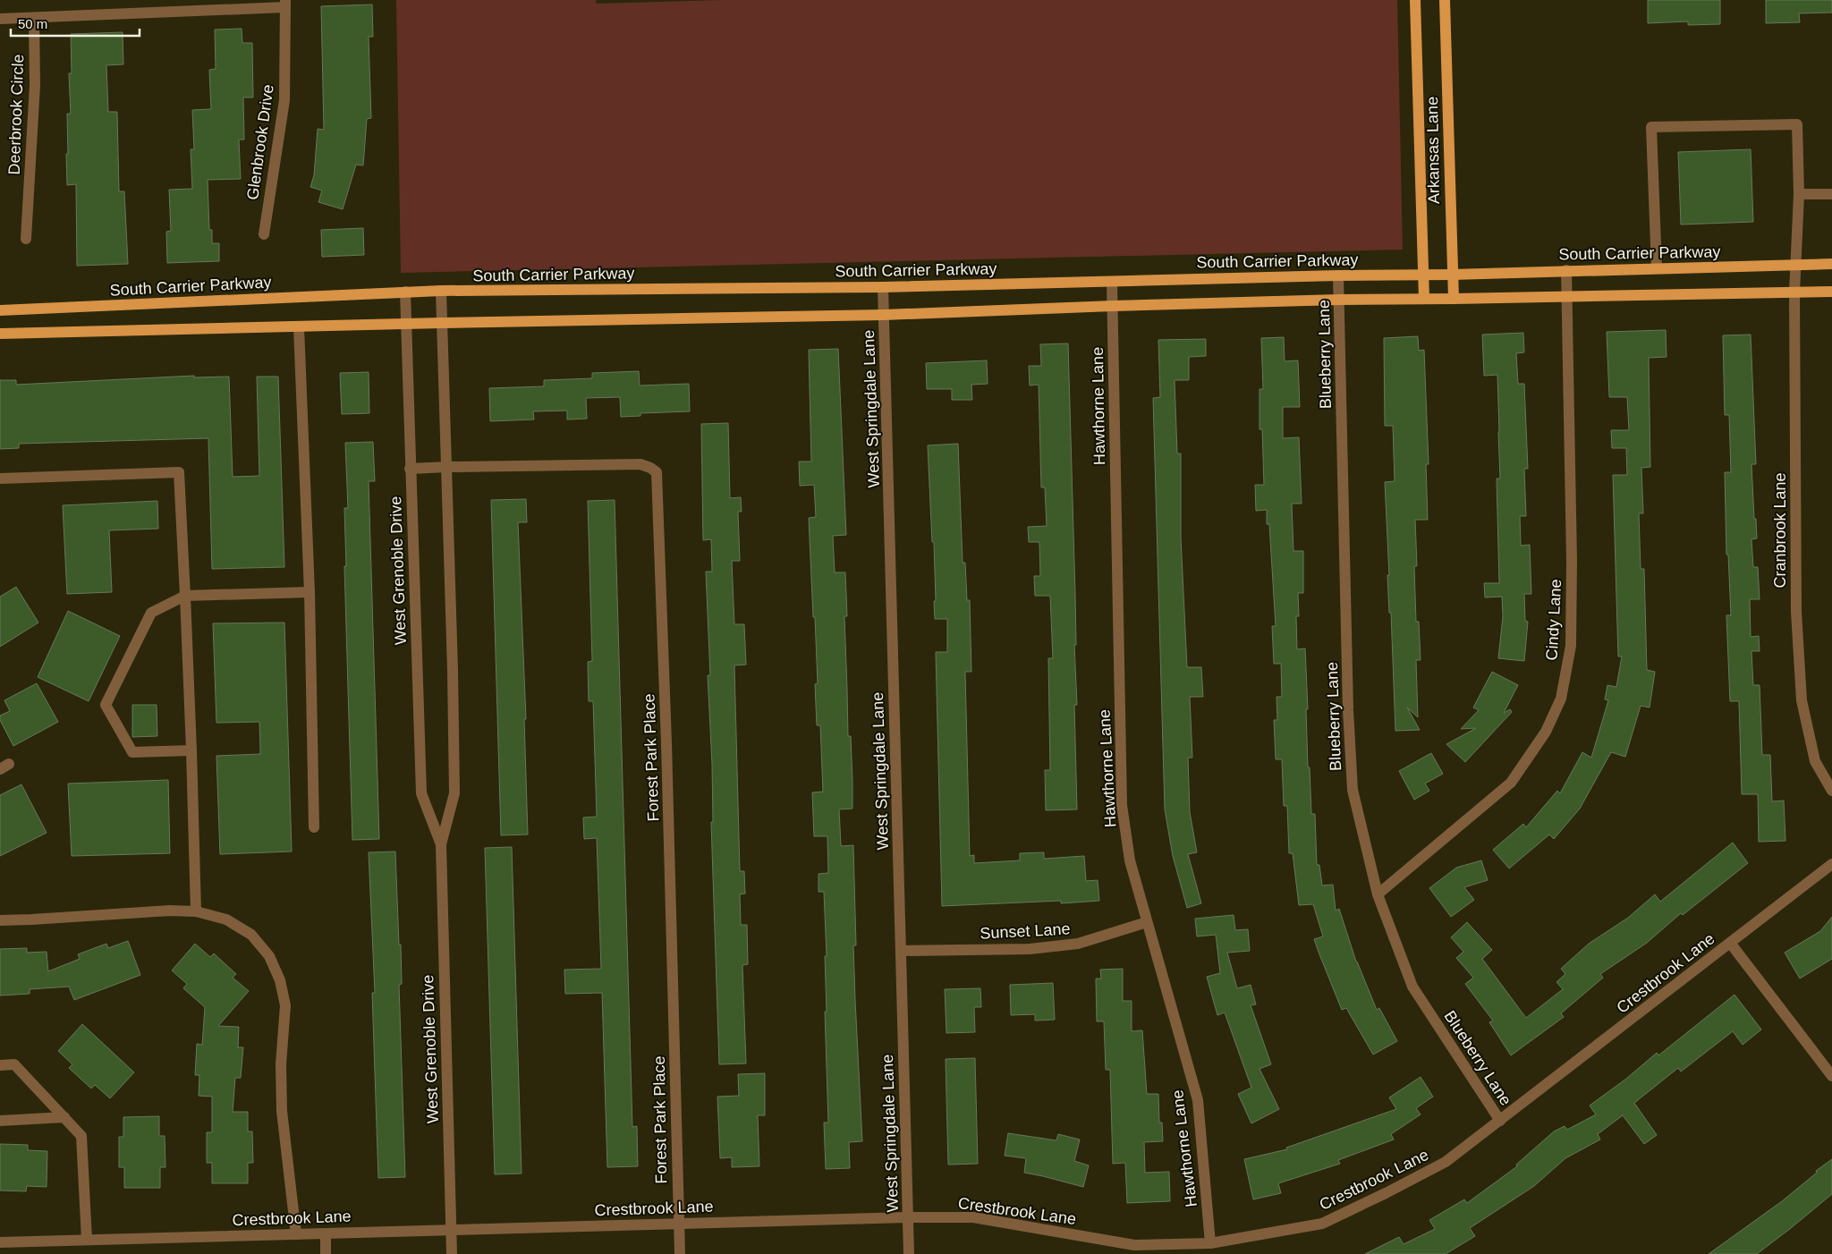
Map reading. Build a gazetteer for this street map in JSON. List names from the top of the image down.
{
  "streets": {
    "main road": ["Arkansas Lane", "South Carrier Parkway"],
    "street": [
      "Deerbrook Circle",
      "Glenbrook Drive",
      "Blueberry Lane",
      "Hawthorne Lane",
      "West Springdale Lane",
      "Cranbrook Lane",
      "West Grenoble Drive",
      "Cindy Lane",
      "Forest Park Place",
      "Sunset Lane",
      "Crestbrook Lane"
    ]
  },
  "crossings": [
    ["Arkansas Lane", "South Carrier Parkway"],
    ["South Carrier Parkway", "Blueberry Lane"],
    ["South Carrier Parkway", "Hawthorne Lane"],
    ["South Carrier Parkway", "West Springdale Lane"],
    ["South Carrier Parkway", "Cranbrook Lane"],
    ["South Carrier Parkway", "West Grenoble Drive"],
    ["South Carrier Parkway", "Cindy Lane"],
    ["Blueberry Lane", "Cindy Lane"],
    ["Blueberry Lane", "Crestbrook Lane"],
    ["Hawthorne Lane", "Sunset Lane"],
    ["Hawthorne Lane", "Crestbrook Lane"],
    ["West Springdale Lane", "Sunset Lane"],
    ["West Springdale Lane", "Crestbrook Lane"],
    ["West Grenoble Drive", "Forest Park Place"],
    ["West Grenoble Drive", "Crestbrook Lane"],
    ["Forest Park Place", "Crestbrook Lane"]
  ],
  "scale_bar": "50 m"
}
